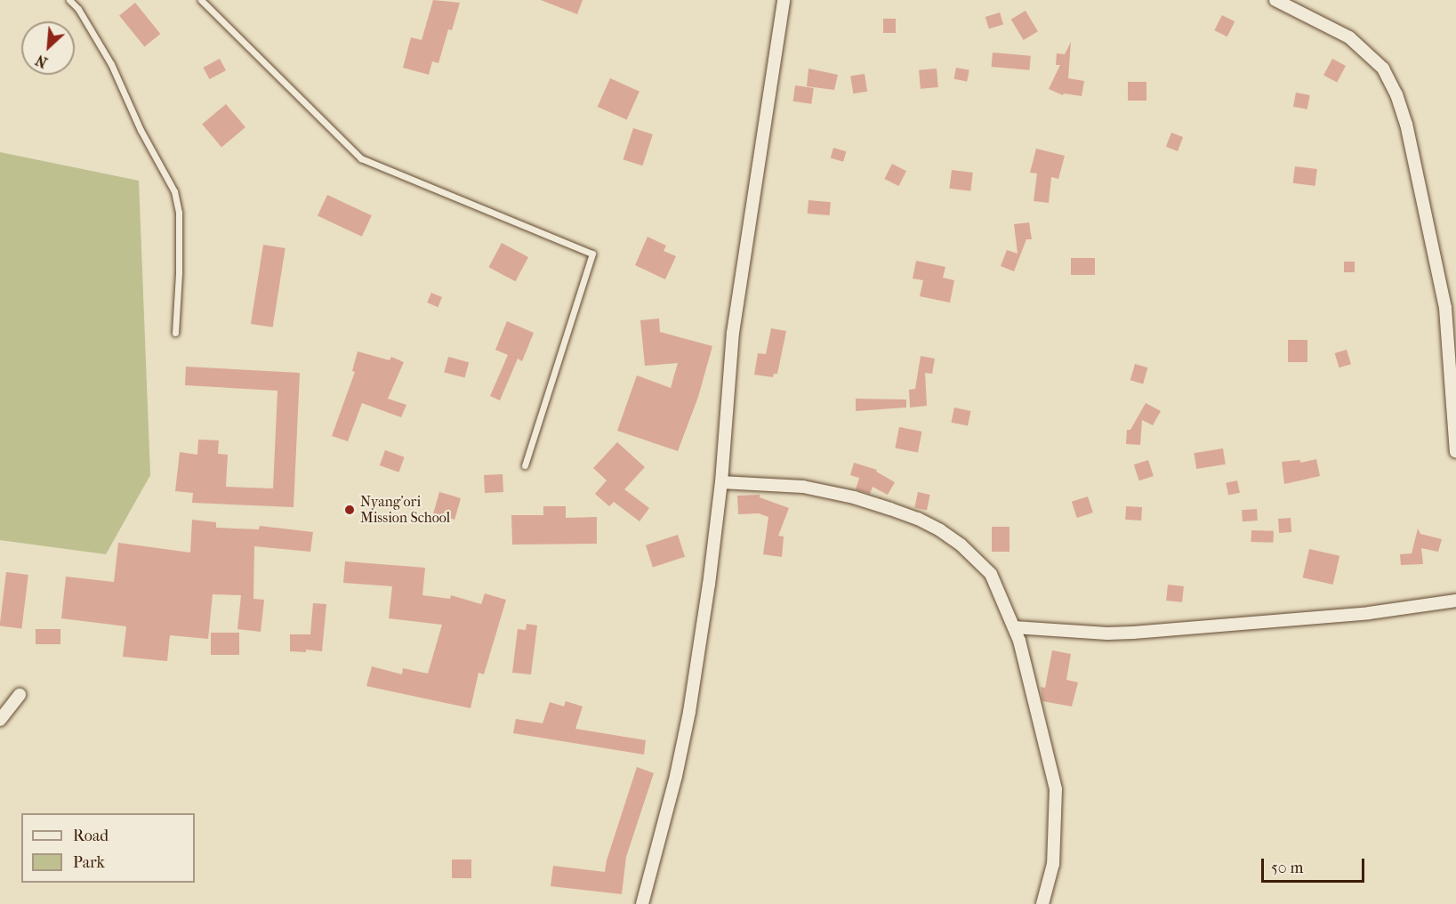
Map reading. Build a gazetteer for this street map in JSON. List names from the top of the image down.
{
  "places": ["Nyang'ori Mission School"],
  "legend": ["Road", "Park"],
  "scale_bar": "50 m",
  "north": "bottom left"
}
